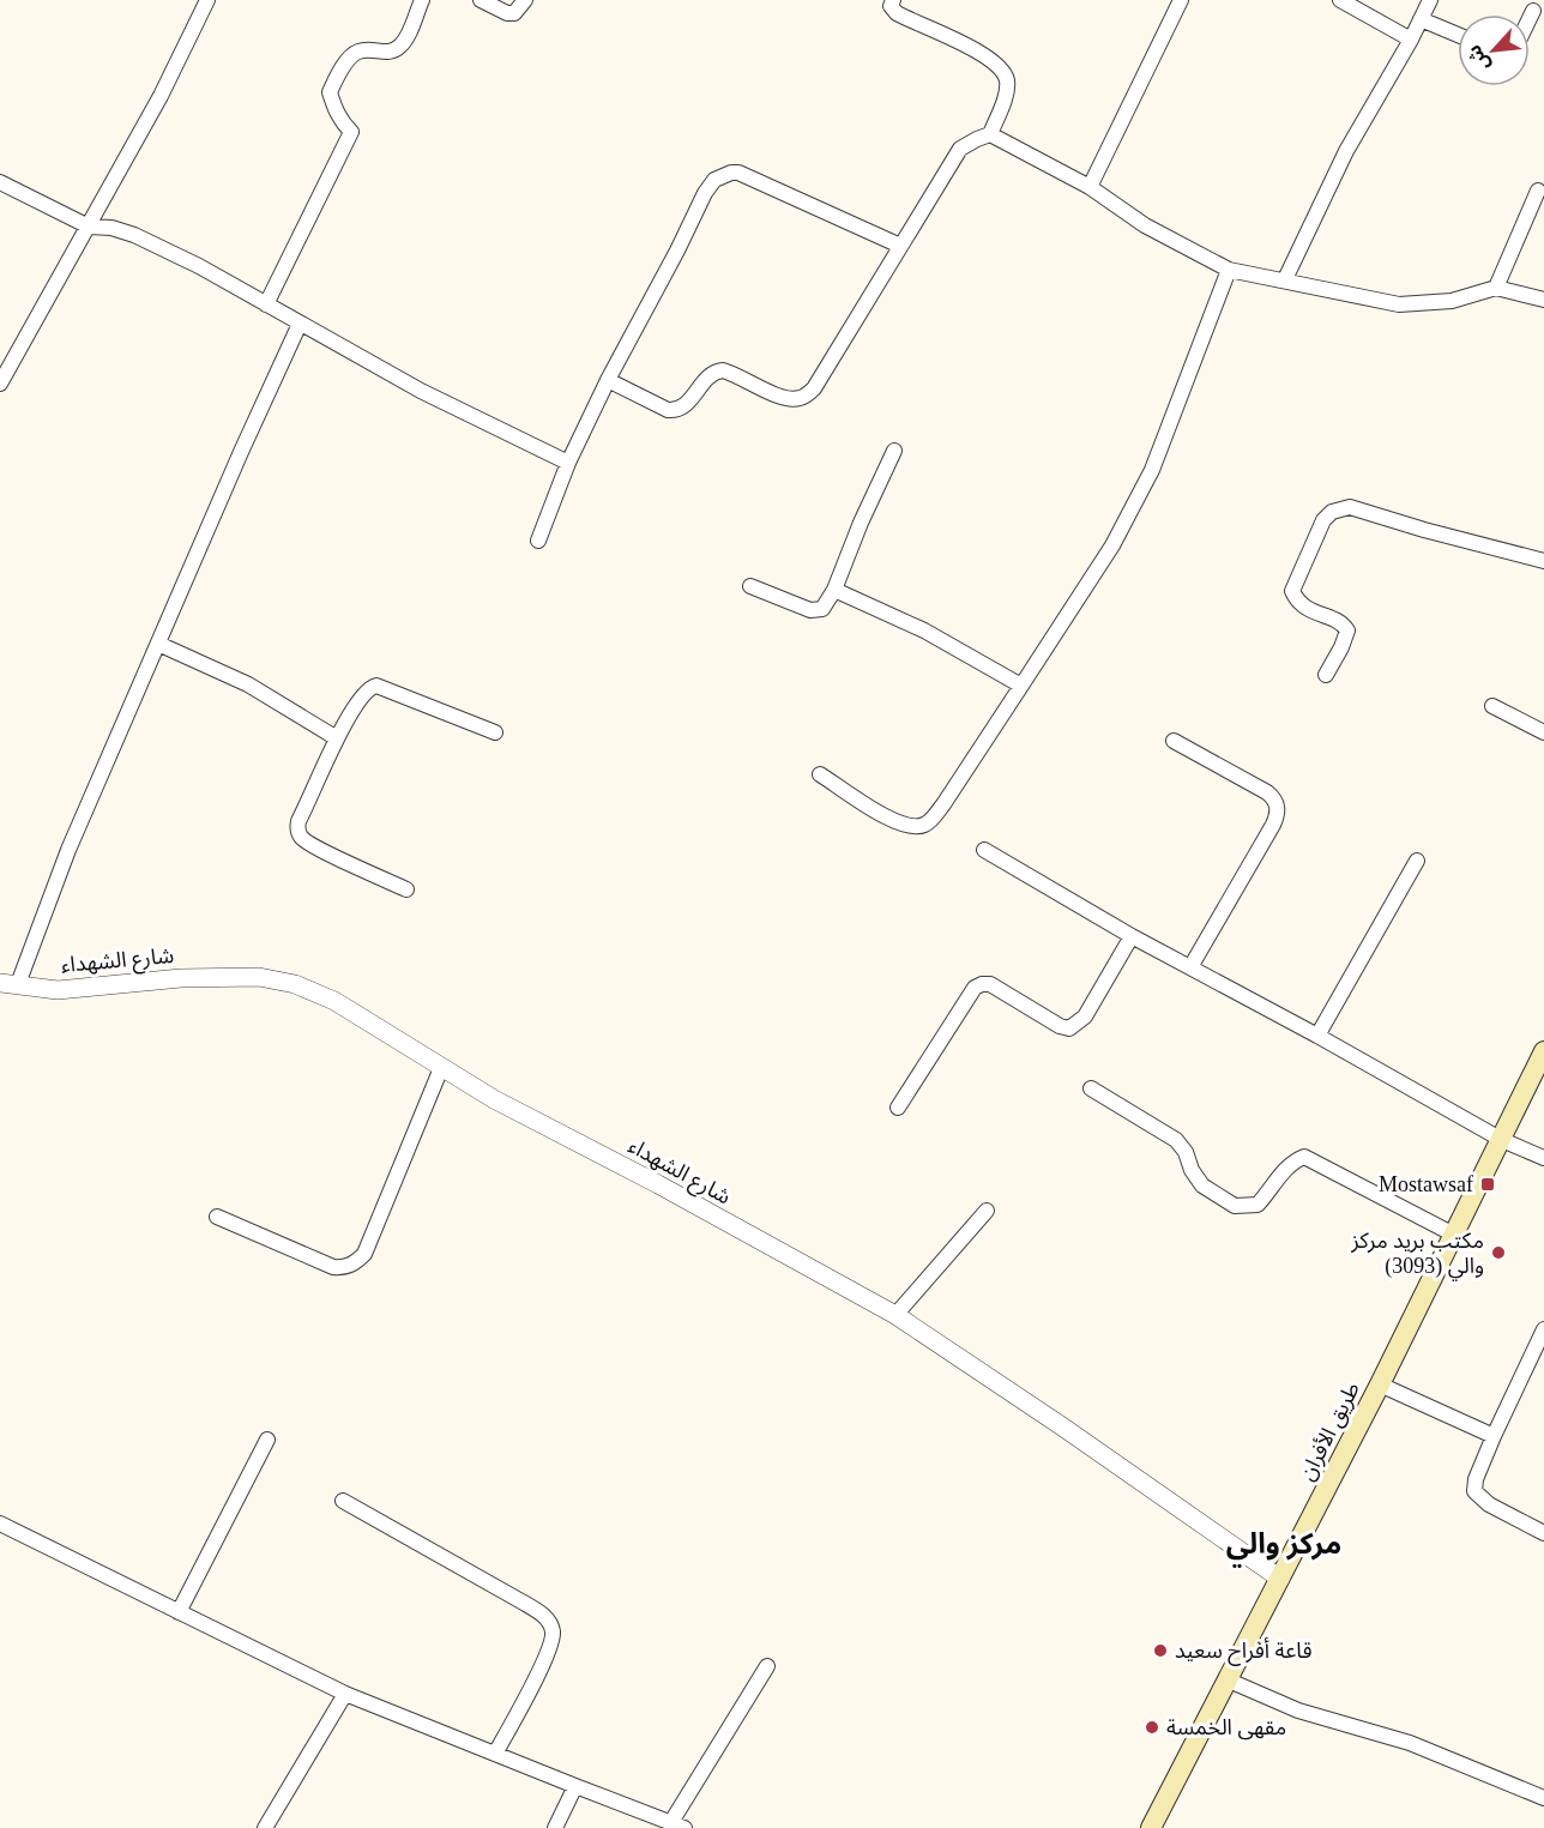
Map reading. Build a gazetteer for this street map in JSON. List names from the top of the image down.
{
  "streets": {
    "main road": ["طريق الأفران"],
    "street": ["شارع الشهداء"]
  },
  "crossings": [
    ["شارع الشهداء", "طريق الأفران"]
  ],
  "districts": ["مركز والي"],
  "places": {
    "transit": ["Mostawsaf"],
    "other": ["مكتب بريد مركز والي (3093)", "قاعة أفراح سعيد", "مقهى الخمسة"]
  },
  "north": "bottom left"
}
